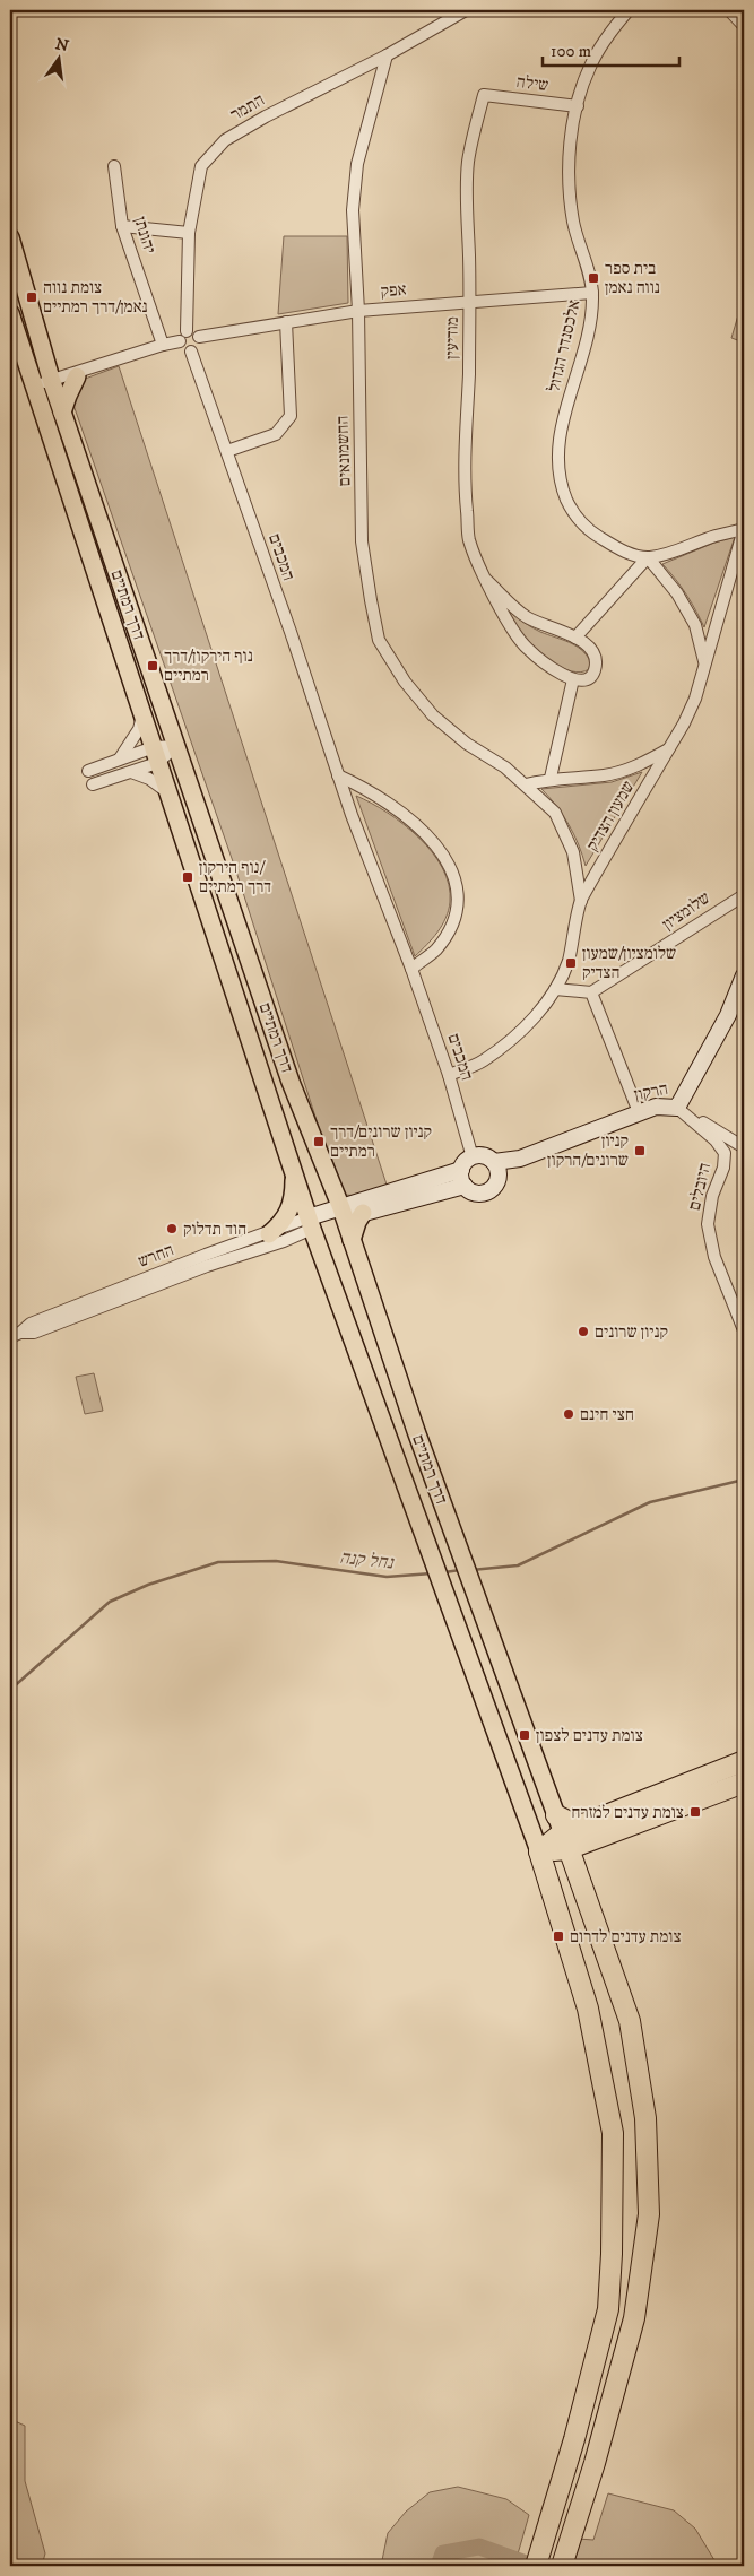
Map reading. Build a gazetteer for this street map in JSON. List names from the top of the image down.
{
  "streets": {
    "main road": ["דרך רמתיים"],
    "street": [
      "שילה",
      "התמר",
      "יהונתן",
      "אפק",
      "מודיעין",
      "אלכסנדר הגדול",
      "החשמונאים",
      "המכבים",
      "שמעון הצדיק",
      "שלומציון",
      "הרקון",
      "היובלים",
      "החרש"
    ]
  },
  "crossings": [
    ["שילה", "מודיעין"],
    ["שילה", "אלכסנדר הגדול"],
    ["התמר", "אפק"],
    ["התמר", "החשמונאים"],
    ["התמר", "המכבים"],
    ["אפק", "מודיעין"],
    ["אפק", "אלכסנדר הגדול"],
    ["אפק", "החשמונאים"],
    ["אפק", "המכבים"],
    ["אלכסנדר הגדול", "שמעון הצדיק"],
    ["החשמונאים", "שמעון הצדיק"],
    ["המכבים", "שמעון הצדיק"],
    ["המכבים", "הרקון"],
    ["דרך רמתיים", "החרש"],
    ["הרקון", "היובלים"]
  ],
  "water": ["נחל קנה"],
  "places": {
    "transit": [
      "בית ספר נווה נאמן",
      "צומת נווה נאמן/דרך רמתיים",
      "נוף הירקון/דרך רמתיים",
      "נוף הירקון/ דרך רמתיים",
      "שלומציון/שמעון הצדיק",
      "קניון שרונים/דרך רמתיים",
      "קניון שרונים/הרקון",
      "צומת עדנים לצפון",
      "צומת עדנים למזרח",
      "צומת עדנים לדרום"
    ],
    "other": ["הוד תדלוק", "קניון שרונים", "חצי חינם"]
  },
  "scale_bar": "100 m",
  "north": "top"
}
